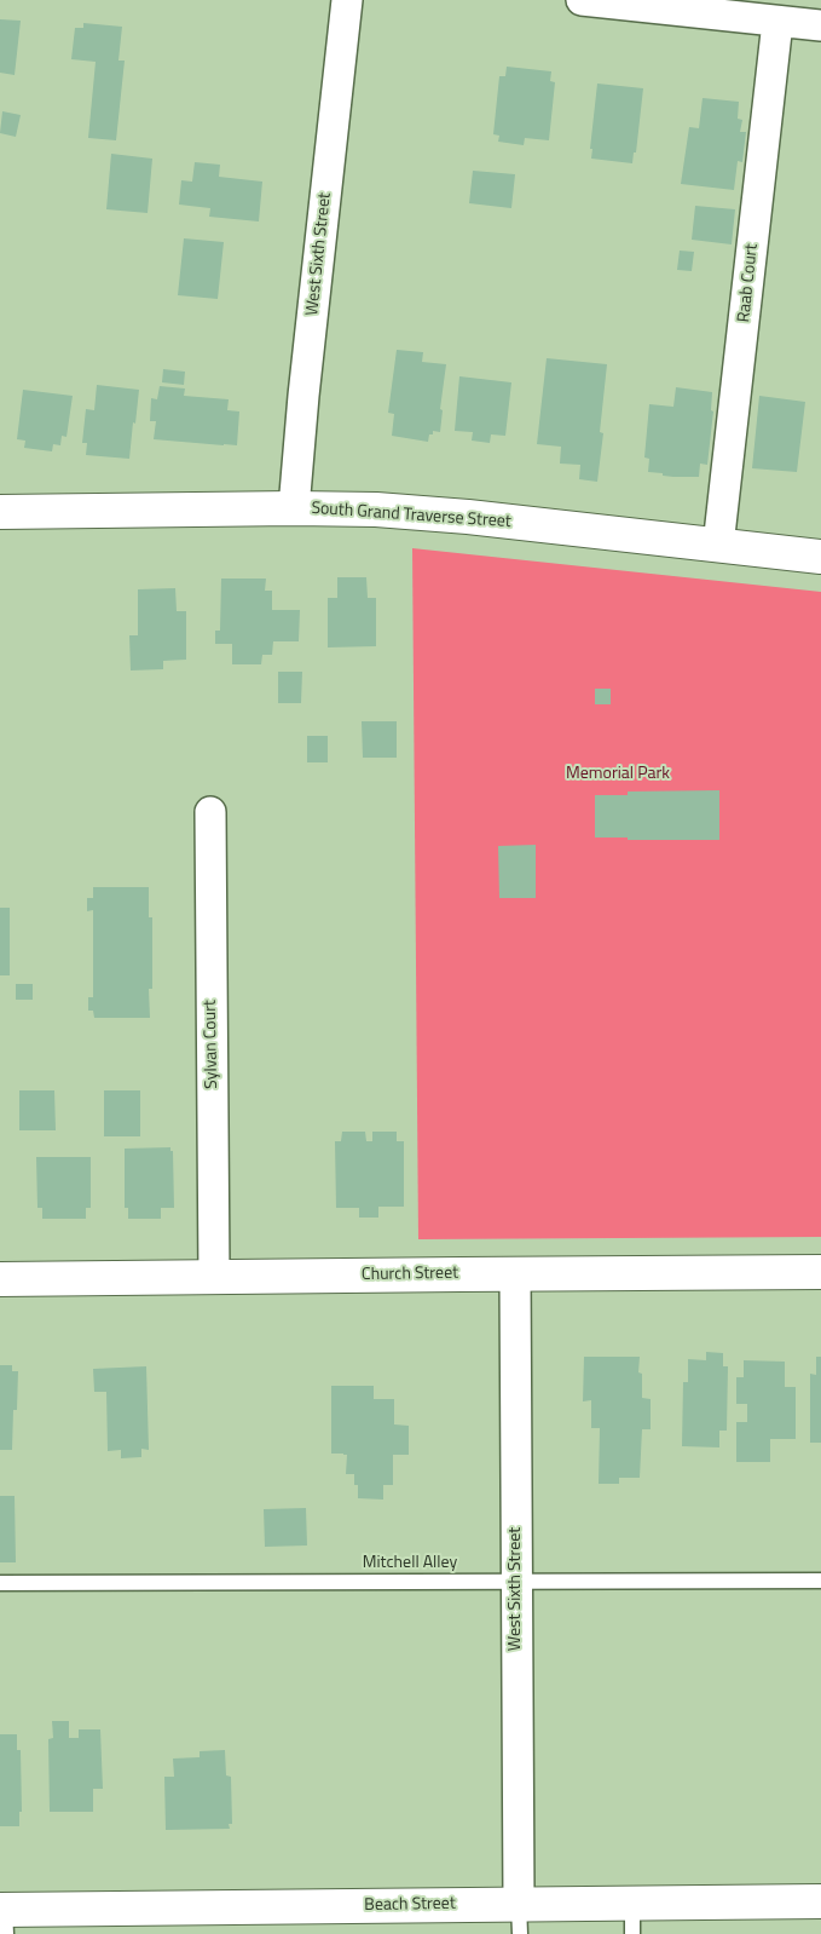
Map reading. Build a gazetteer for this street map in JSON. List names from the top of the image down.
{
  "streets": {
    "main road": ["South Grand Traverse Street", "Church Street", "Beach Street"],
    "street": ["West Sixth Street", "Raab Court", "Sylvan Court"],
    "lane": ["Mitchell Alley"]
  },
  "crossings": [
    ["West Sixth Street", "South Grand Traverse Street"],
    ["West Sixth Street", "Church Street"],
    ["West Sixth Street", "Mitchell Alley"],
    ["West Sixth Street", "Beach Street"],
    ["Raab Court", "South Grand Traverse Street"],
    ["Sylvan Court", "Church Street"]
  ],
  "parks": ["Memorial Park"]
}
